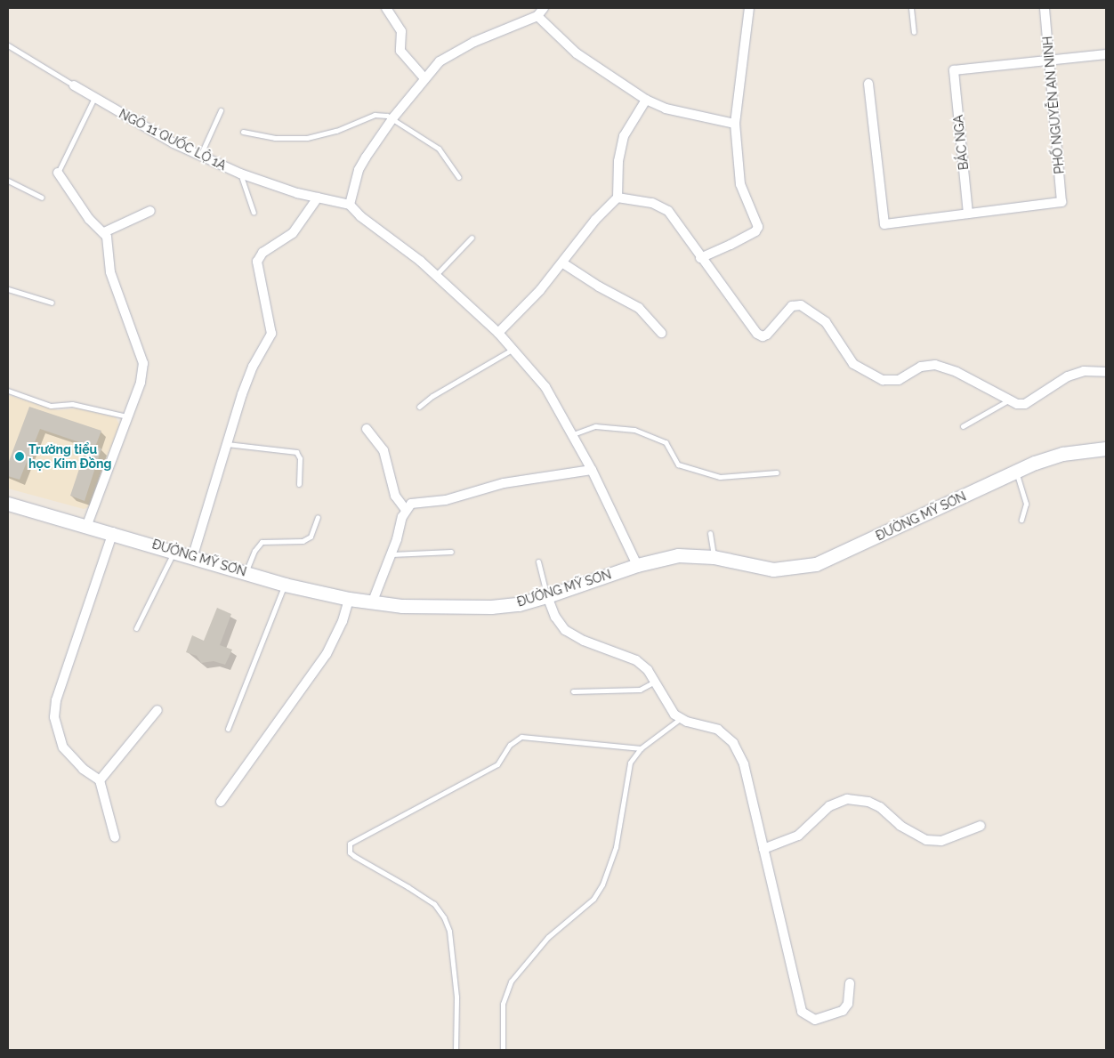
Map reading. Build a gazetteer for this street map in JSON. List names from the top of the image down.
{
  "streets": {
    "street": [
      "PHỐ NGUYỄN AN NINH",
      "NGÕ 11 QUỐC LỘ 1A",
      "BẮC NGA",
      "ĐƯỜNG MỸ SƠN"
    ]
  },
  "crossings": [
    ["PHỐ NGUYỄN AN NINH", "BẮC NGA"]
  ],
  "places": ["Trường tiểu học Kim Đồng"]
}
